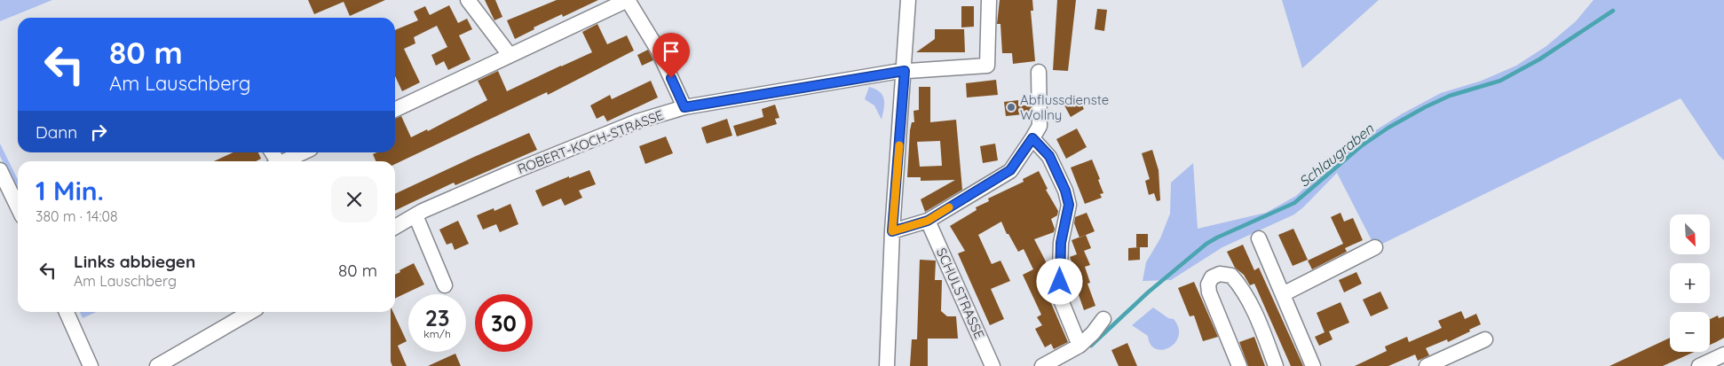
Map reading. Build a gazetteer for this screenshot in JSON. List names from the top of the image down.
{
  "streets": {
    "street": ["ROBERT-KOCH-STRASSE", "SCHULSTRASSE"]
  },
  "water": ["Schlaugraben"],
  "places": ["Abflussdienste Wollny"],
  "north": "bottom right",
  "page": {
    "turn": ["80 m", "Am Lauschberg"],
    "then": "Dann",
    "heading": ["1 Min.", "380 m · 14:08"],
    "map_buttons": ["+", "−"],
    "list": [
      {
        "name": "Links abbiegen",
        "note": "Am Lauschberg",
        "value": "80 m"
      }
    ],
    "speed": "23 km/h",
    "limit": "30"
  }
}
